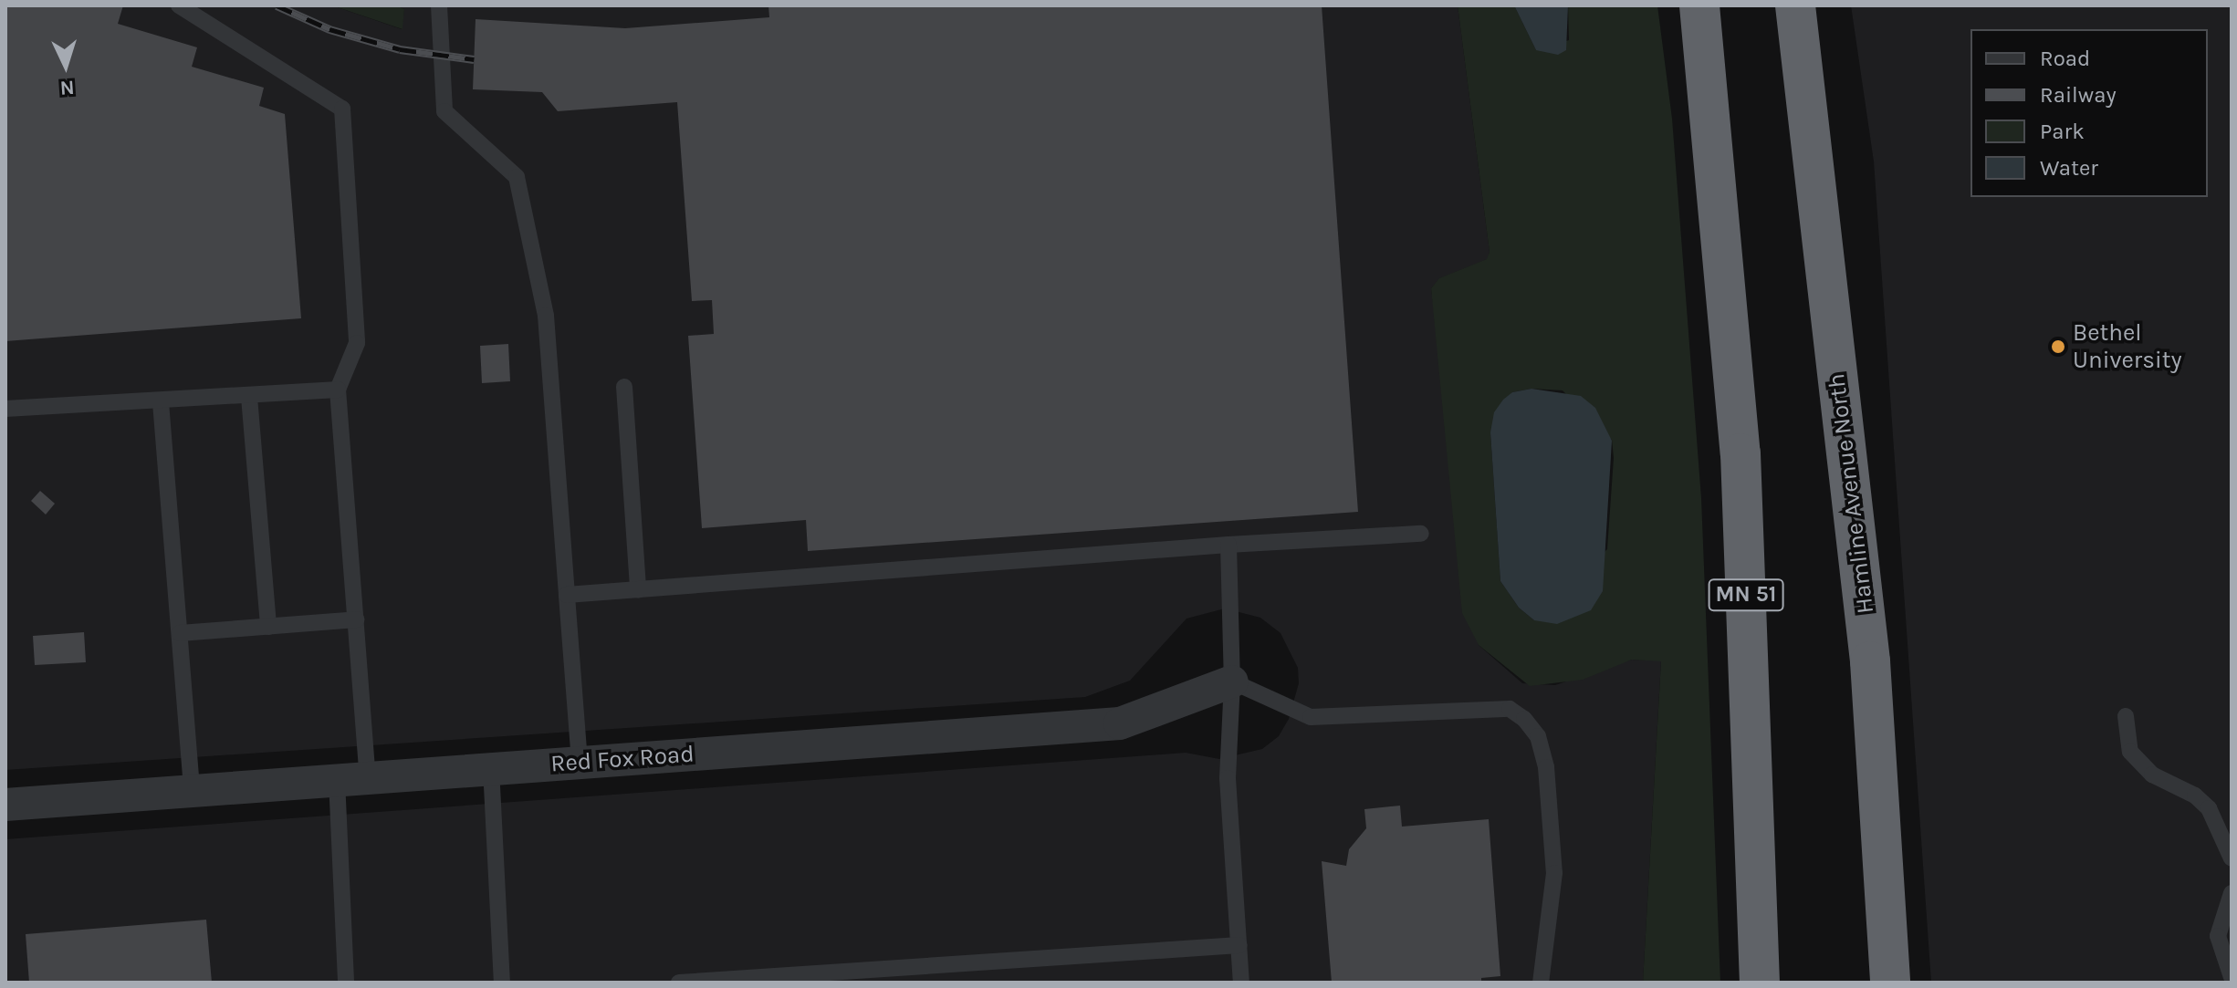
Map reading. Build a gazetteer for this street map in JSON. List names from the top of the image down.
{
  "streets": {
    "highway": ["Hamline Avenue North", "MN 51"],
    "street": ["Red Fox Road"]
  },
  "places": ["Bethel University"],
  "legend": [
    "Road",
    "Railway",
    "Park",
    "Water"
  ],
  "north": "bottom"
}
